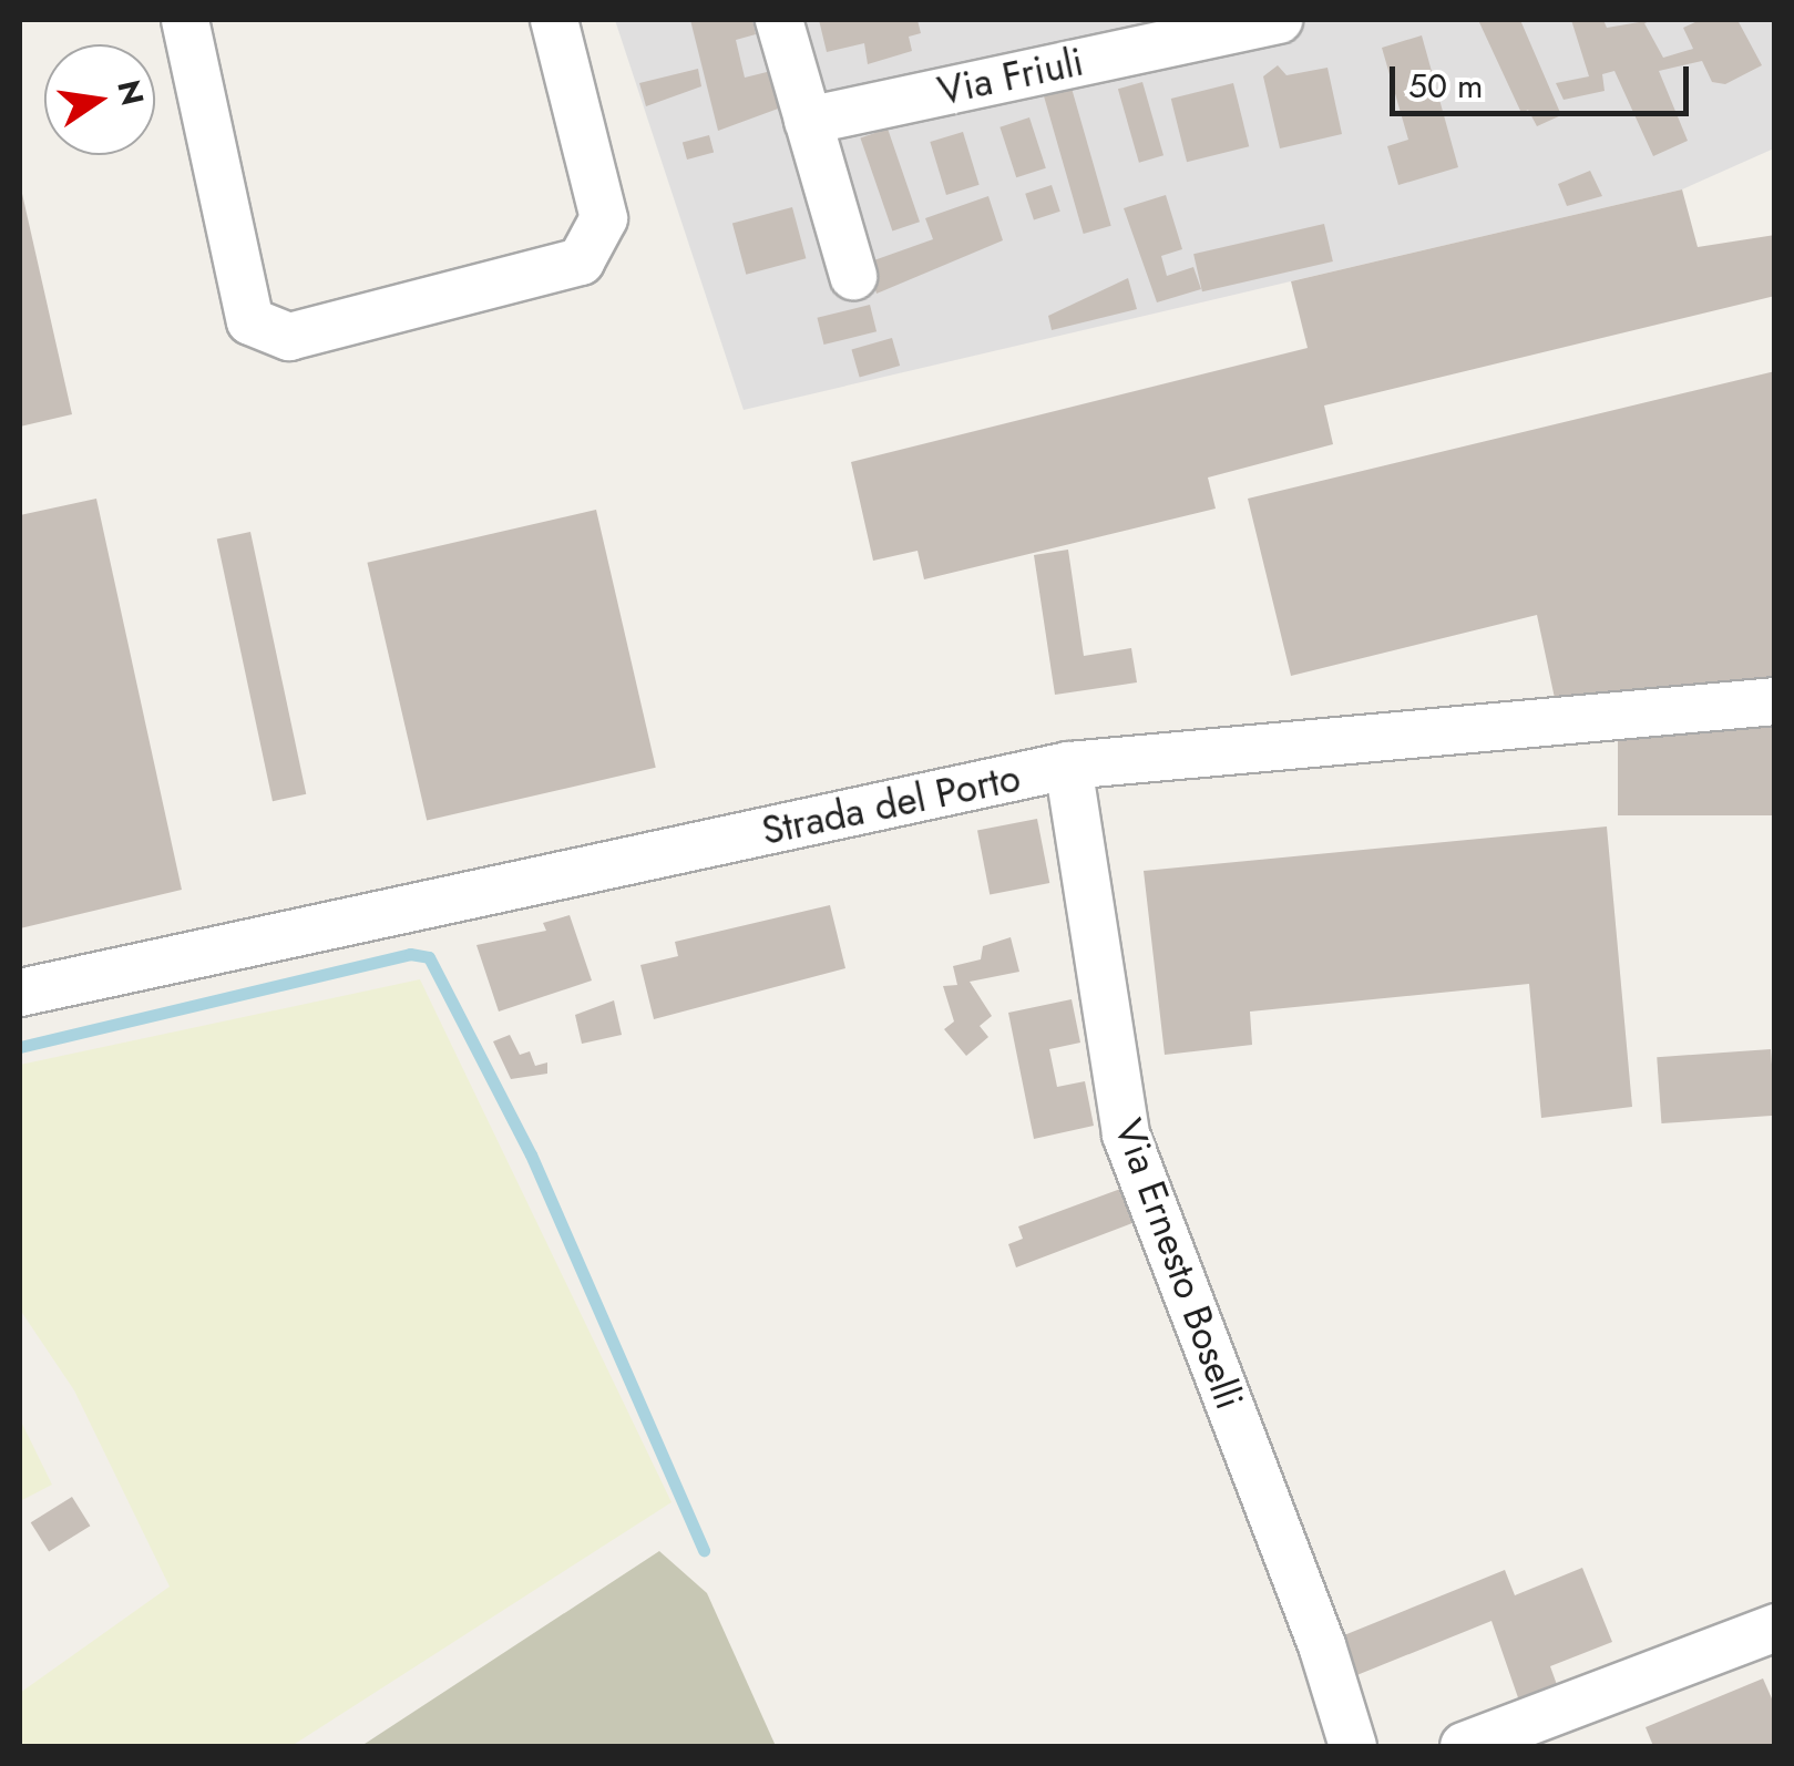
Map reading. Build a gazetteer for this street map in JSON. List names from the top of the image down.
{
  "streets": {
    "street": ["Via Friuli", "Strada del Porto", "Via Ernesto Boselli"]
  },
  "crossings": [
    ["Strada del Porto", "Via Ernesto Boselli"]
  ],
  "scale_bar": "50 m",
  "north": "right"
}
